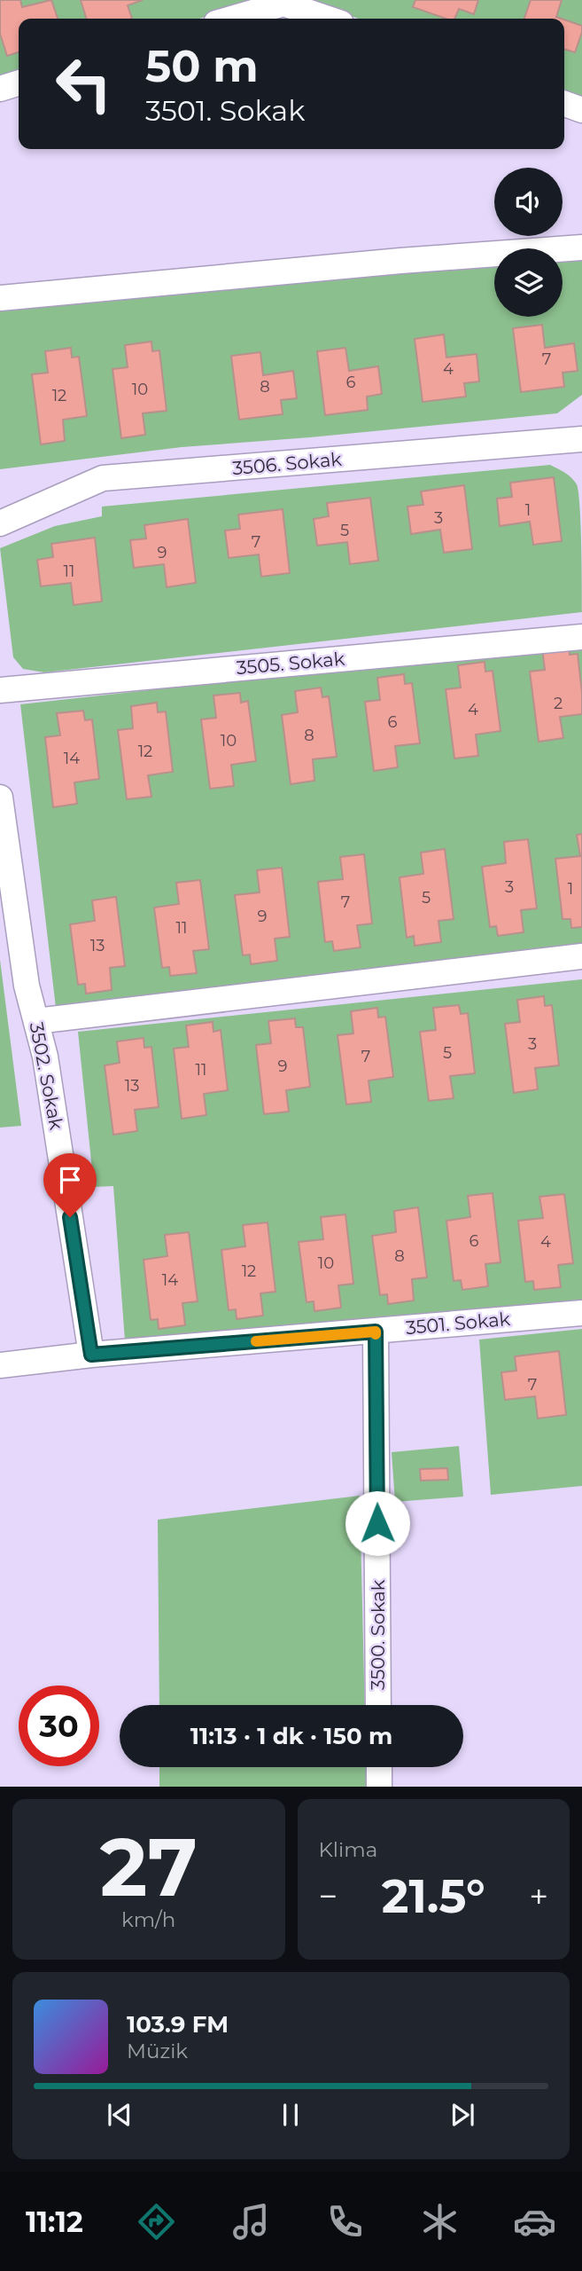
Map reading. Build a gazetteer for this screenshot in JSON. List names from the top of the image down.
{
  "streets": {
    "street": [
      "3506. Sokak",
      "3505. Sokak",
      "3502. Sokak",
      "3501. Sokak",
      "3500. Sokak"
    ]
  },
  "crossings": [
    ["3502. Sokak", "3501. Sokak"],
    ["3501. Sokak", "3500. Sokak"]
  ],
  "house_numbers": [
    "7",
    "4",
    "6",
    "8",
    "10",
    "12",
    "1",
    "3",
    "5",
    "7",
    "9",
    "11",
    "2",
    "4",
    "6",
    "8",
    "10",
    "12",
    "14",
    "3",
    "1",
    "5",
    "7",
    "9",
    "11",
    "13",
    "3",
    "5",
    "7",
    "9",
    "11",
    "13",
    "6",
    "4",
    "8",
    "10",
    "12",
    "14",
    "7"
  ],
  "page": {
    "turn": ["50 m", "3501. Sokak"],
    "limit": "30",
    "trip": "11:13 · 1 dk · 150 m",
    "tile": [
      ["27", "km/h"],
      "Klima"
    ],
    "heat": ["−", "21.5°", "+"],
    "song": ["103.9 FM", "Müzik"],
    "tabs": "11:12"
  }
}
